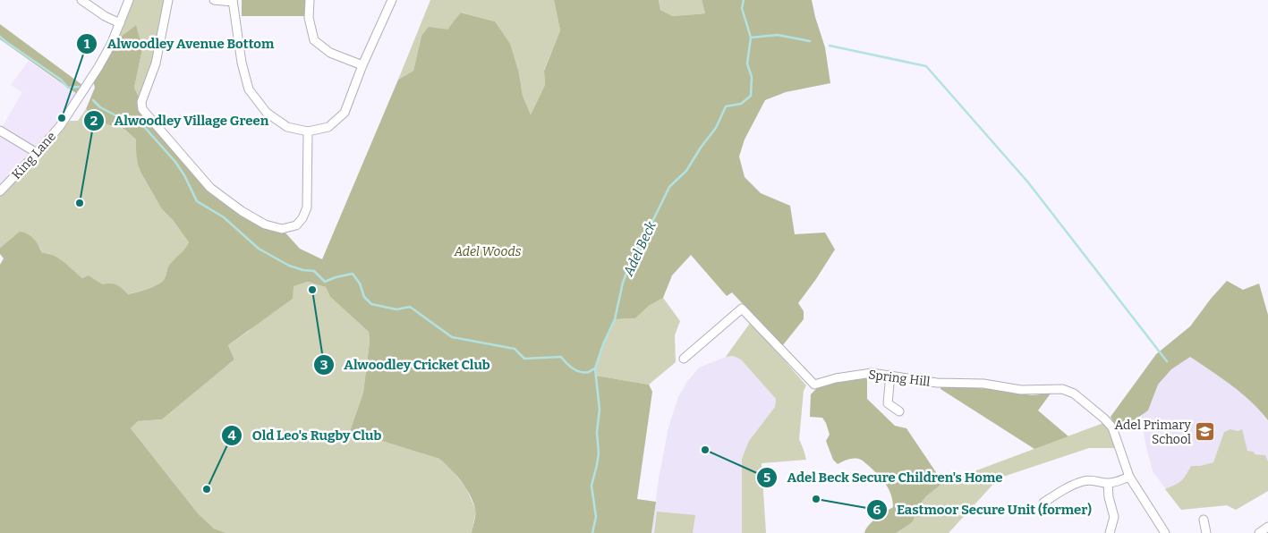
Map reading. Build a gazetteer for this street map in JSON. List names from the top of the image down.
{
  "streets": {
    "street": ["King Lane", "Spring Hill"]
  },
  "water": ["Adel Beck"],
  "parks": ["Adel Woods"],
  "places": {
    "other": [
      "Alwoodley Avenue Bottom",
      "Alwoodley Village Green",
      "Alwoodley Cricket Club",
      "Adel Beck Secure Children's Home",
      "Old Leo's Rugby Club",
      "Eastmoor Secure Unit (former)"
    ],
    "school or university": ["Adel Primary School"]
  }
}
